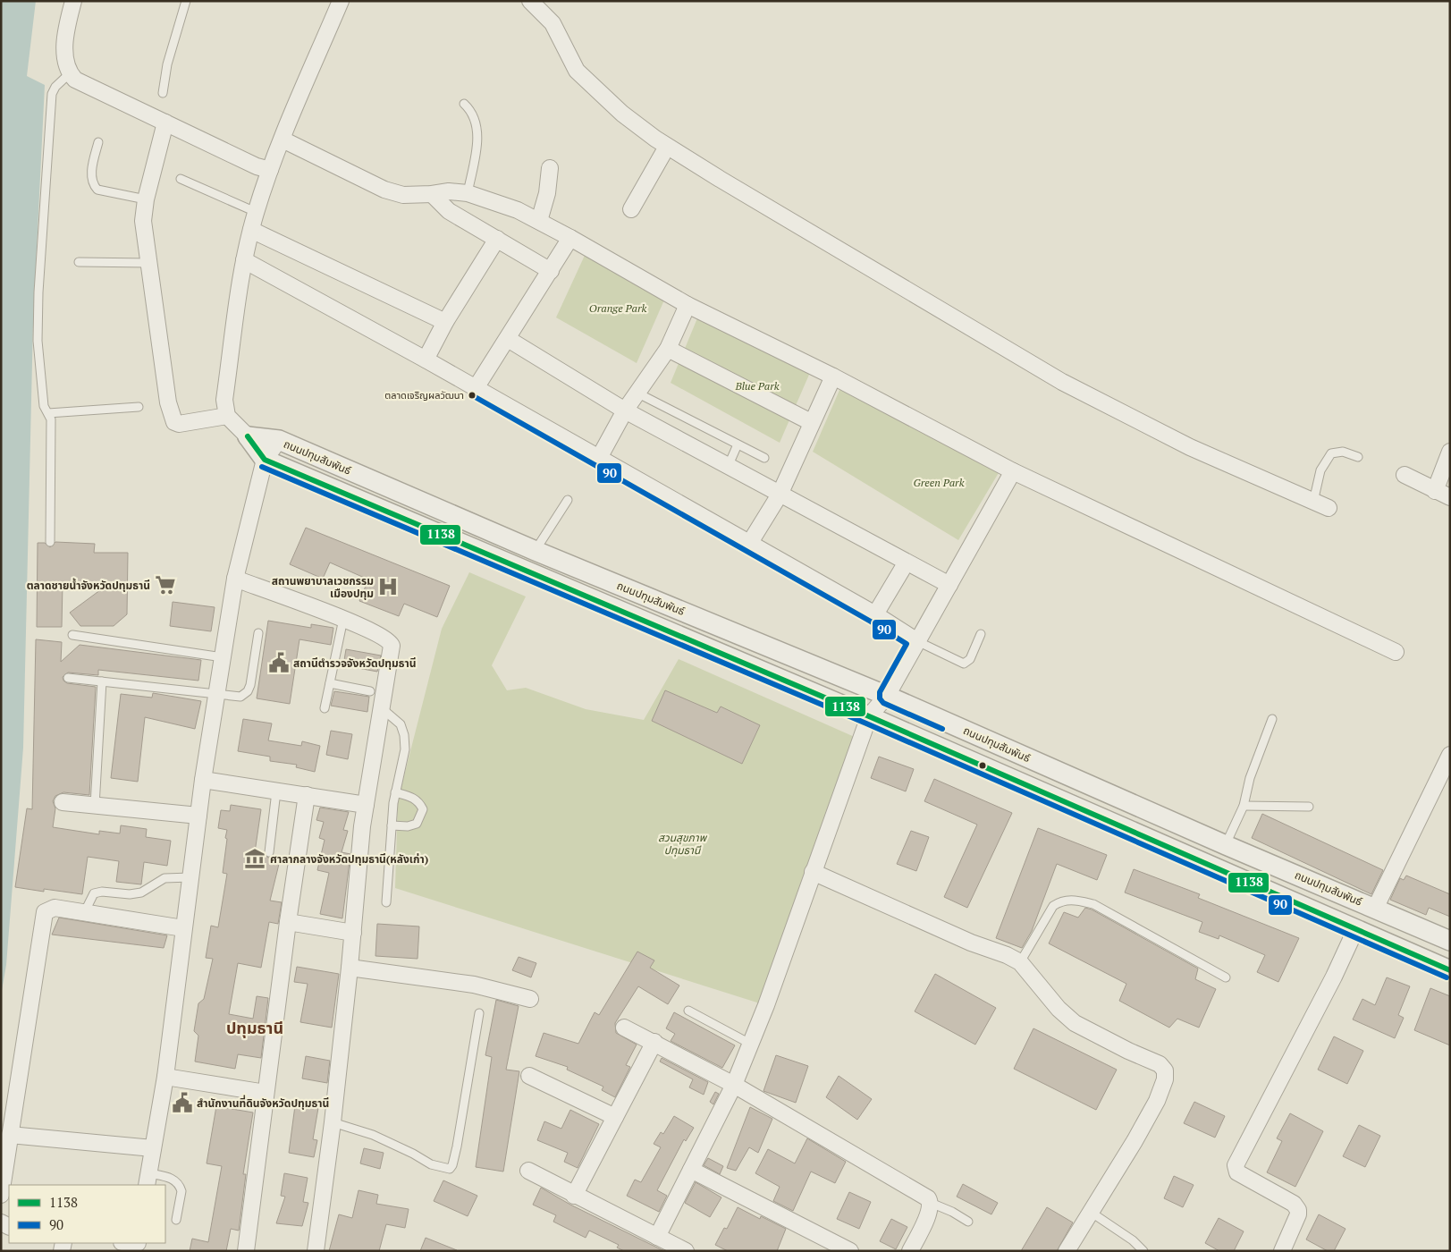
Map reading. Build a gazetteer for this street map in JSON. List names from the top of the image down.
{
  "streets": {
    "street": ["ถนนปทุมสัมพันธ์"]
  },
  "districts": ["ปทุมธานี"],
  "parks": [
    "Orange Park",
    "Blue Park",
    "Green Park",
    "สวนสุขภาพ ปทุมธานี"
  ],
  "places": {
    "other": ["ตลาดเจริญผลวัฒนา"],
    "supermarket": ["ตลาดชายน้ำจังหวัดปทุมธานี"],
    "hospital": ["สถานพยาบาลเวชกรรม เมืองปทุม"],
    "public building": ["สถานีตำรวจจังหวัดปทุมธานี", "สำนักงานที่ดินจังหวัดปทุมธานี"],
    "museum": ["ศาลากลางจังหวัดปทุมธานี(หลังเก่า)"]
  },
  "lines": ["transit line 90", "transit line 1138"],
  "legend": ["1138", "90"]
}
